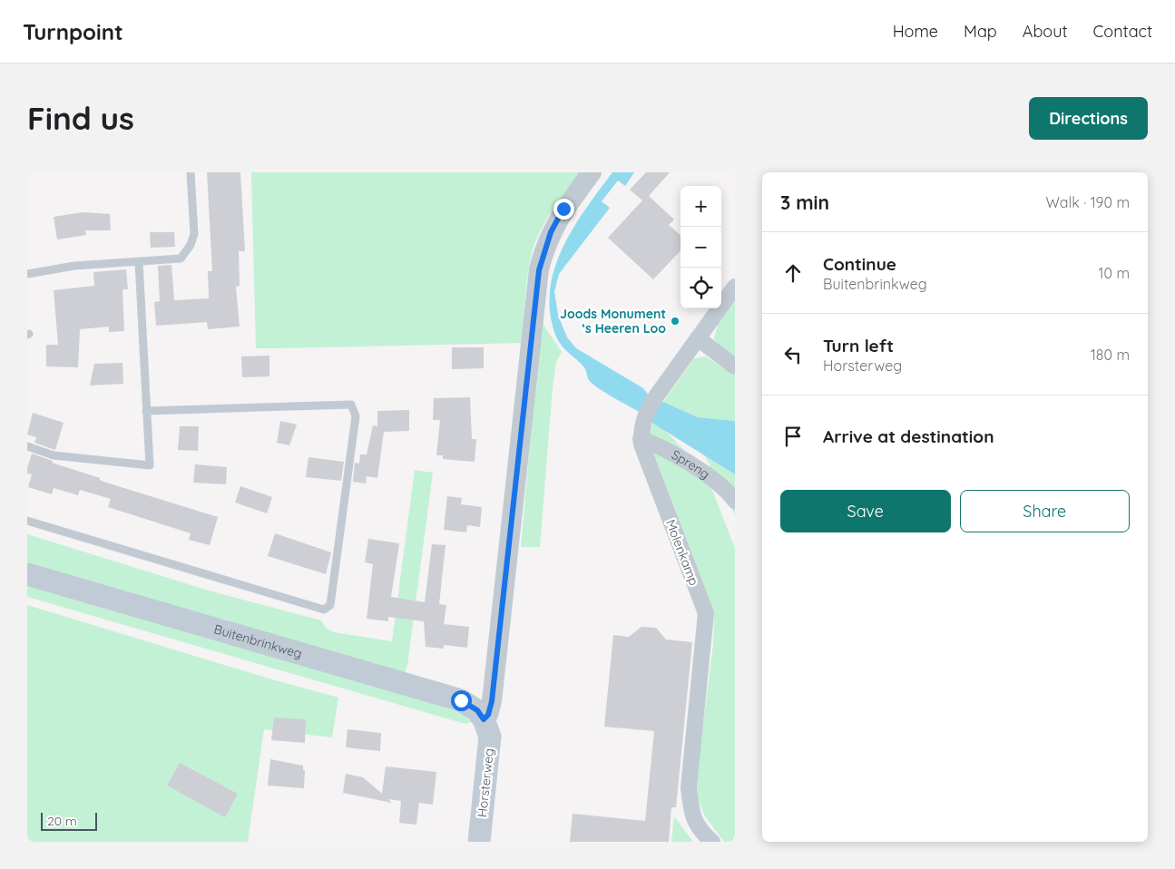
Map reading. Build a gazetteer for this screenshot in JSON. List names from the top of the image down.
{
  "streets": {
    "main road": ["Buitenbrinkweg", "Horsterweg"],
    "street": ["Spreng", "Molenkamp"]
  },
  "crossings": [
    ["Spreng", "Molenkamp"],
    ["Buitenbrinkweg", "Horsterweg"]
  ],
  "places": ["Joods Monument ‘s Heeren Loo"],
  "scale_bar": "20 m",
  "page": {
    "header": "Turnpoint",
    "nav": [
      "Home",
      "Map",
      "About",
      "Contact"
    ],
    "buttons": [
      "Directions",
      ["Save", "Share"]
    ],
    "title": "Find us",
    "heading": ["3 min", "Walk · 190 m"],
    "map_buttons": ["+", "−"],
    "list": [
      ["Continue", "Buitenbrinkweg", "10 m"],
      ["Turn left", "Horsterweg", "180 m"],
      "Arrive at destination"
    ],
    "scale": "20 m"
  }
}
